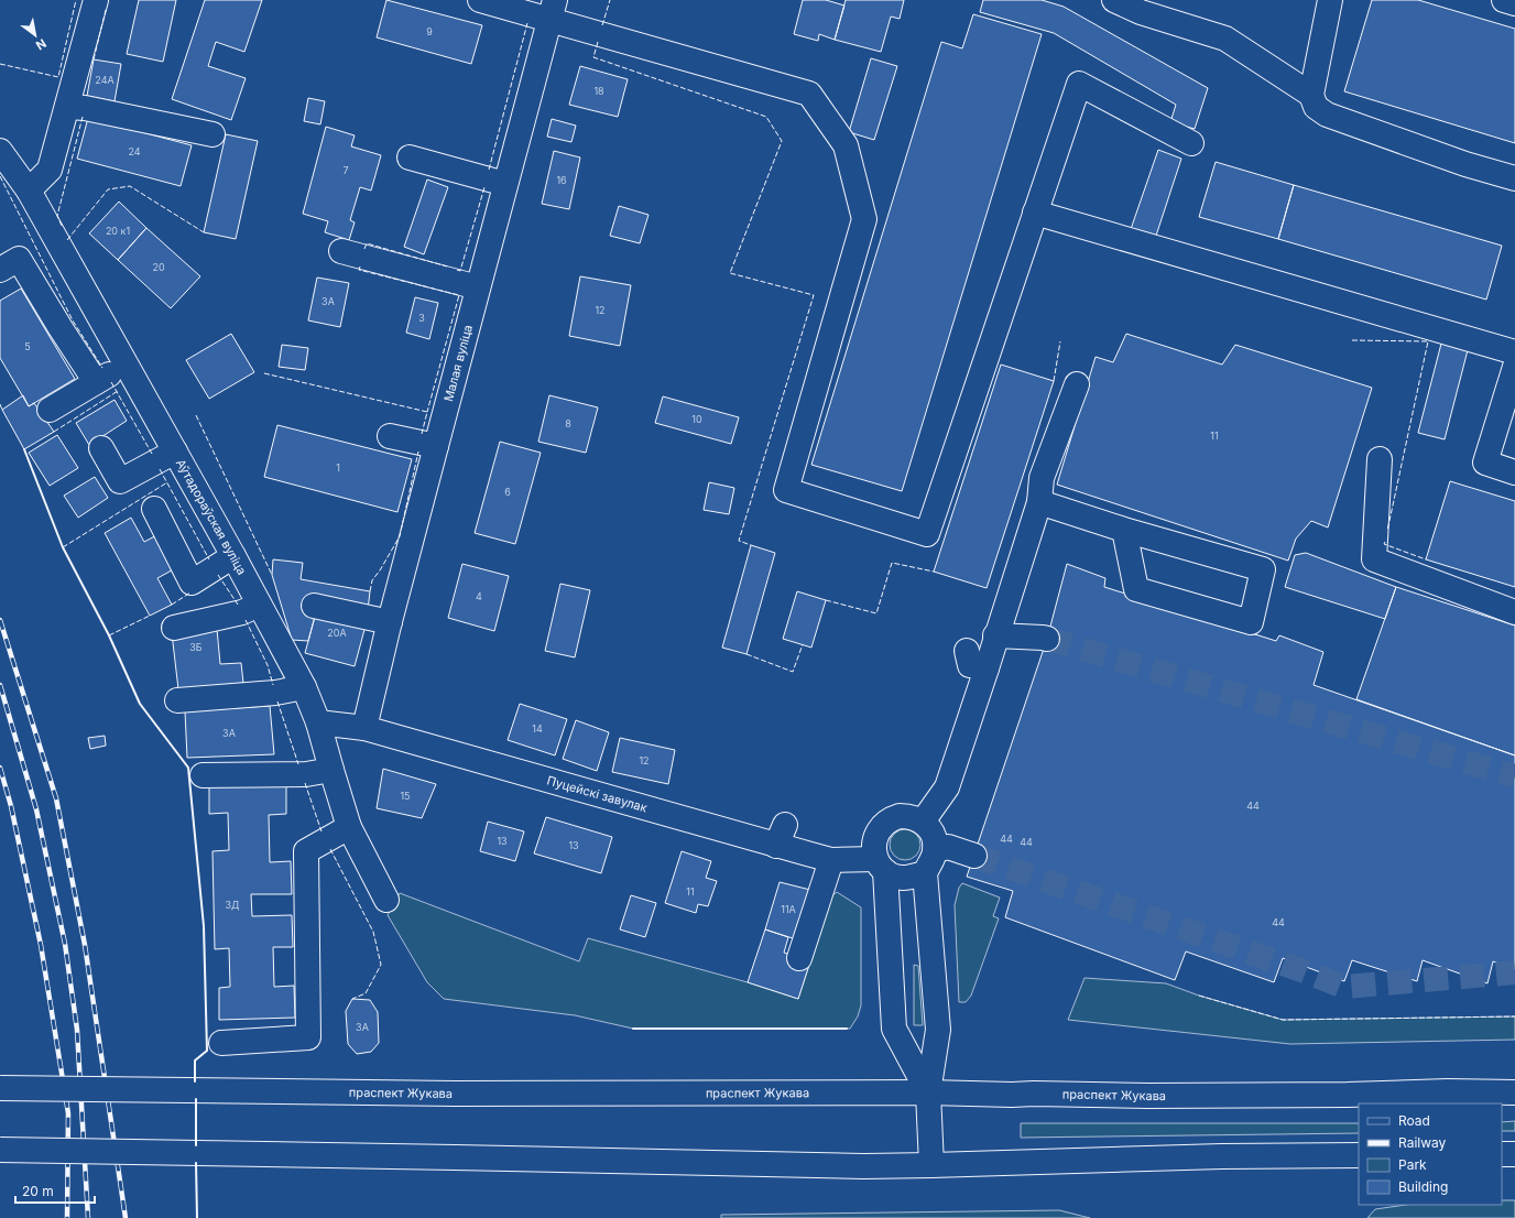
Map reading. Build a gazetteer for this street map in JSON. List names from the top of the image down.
{
  "streets": {
    "street": [
      "Малая вуліца",
      "Аўтадораўская вуліца",
      "Пуцейскі завулак",
      "праспект Жукава"
    ]
  },
  "crossings": [
    ["Малая вуліца", "Пуцейскі завулак"],
    ["Аўтадораўская вуліца", "Пуцейскі завулак"]
  ],
  "house_numbers": [
    "9",
    "24А",
    "18",
    "24",
    "7",
    "16",
    "20 к1",
    "20",
    "3А",
    "12",
    "3",
    "5",
    "10",
    "8",
    "11",
    "1",
    "6",
    "4",
    "20А",
    "3Б",
    "14",
    "3А",
    "12",
    "15",
    "44",
    "44",
    "13",
    "44",
    "13",
    "11",
    "3Д",
    "11А",
    "44",
    "3А"
  ],
  "legend": [
    "Road",
    "Railway",
    "Park",
    "Building"
  ],
  "scale_bar": "20 m",
  "north": "bottom right"
}
